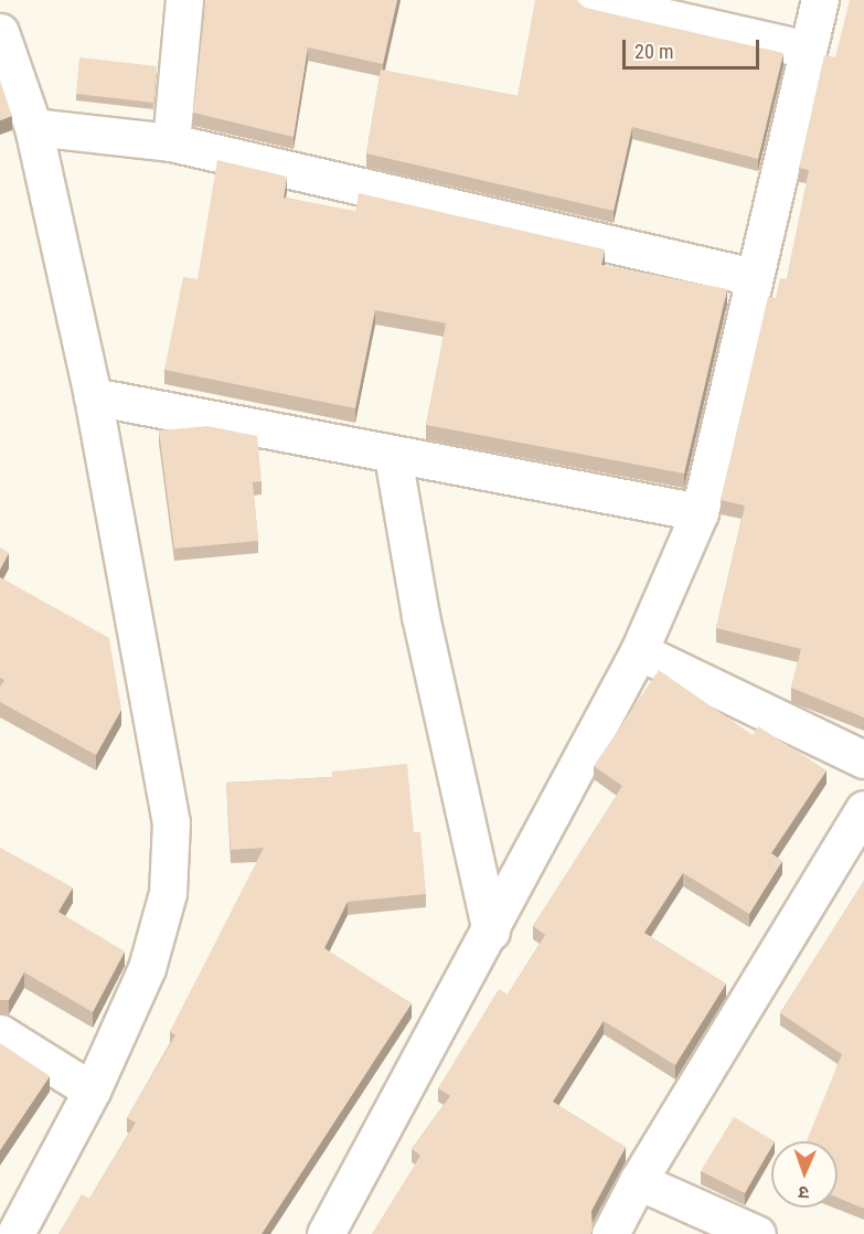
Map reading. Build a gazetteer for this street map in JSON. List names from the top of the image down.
{
  "scale_bar": "20 m",
  "north": "bottom"
}
